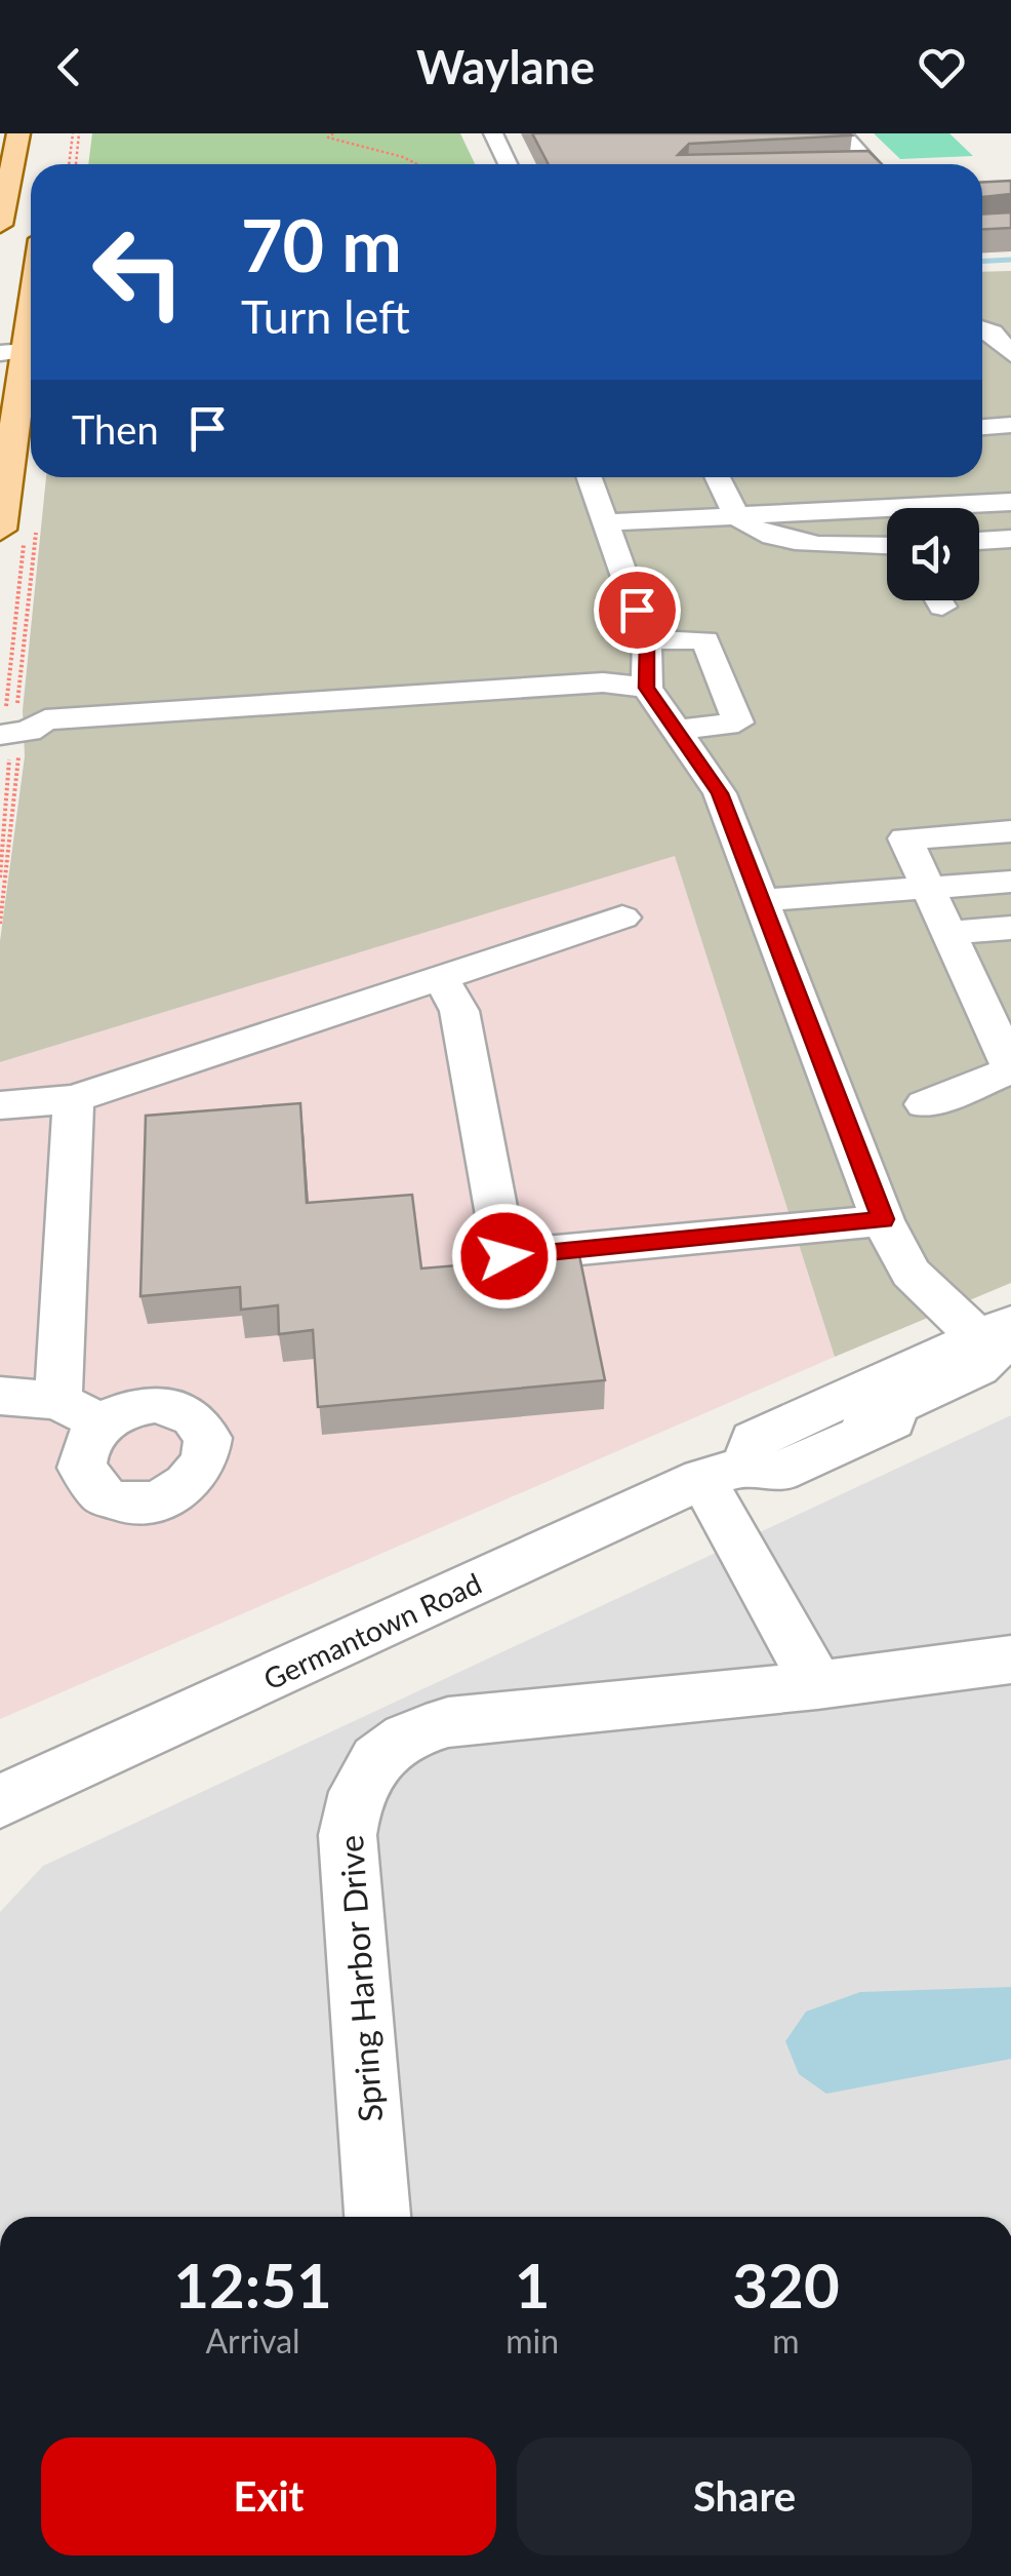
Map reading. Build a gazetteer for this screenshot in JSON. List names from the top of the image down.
{
  "streets": {
    "street": ["Germantown Road", "Spring Harbor Drive"]
  },
  "page": {
    "header": "Waylane",
    "turn": ["70 m", "Turn left"],
    "then": "Then",
    "eta": [
      "12:51",
      "Arrival",
      "1",
      "min",
      "320",
      "m"
    ],
    "buttons": ["Exit", "Share"]
  }
}
